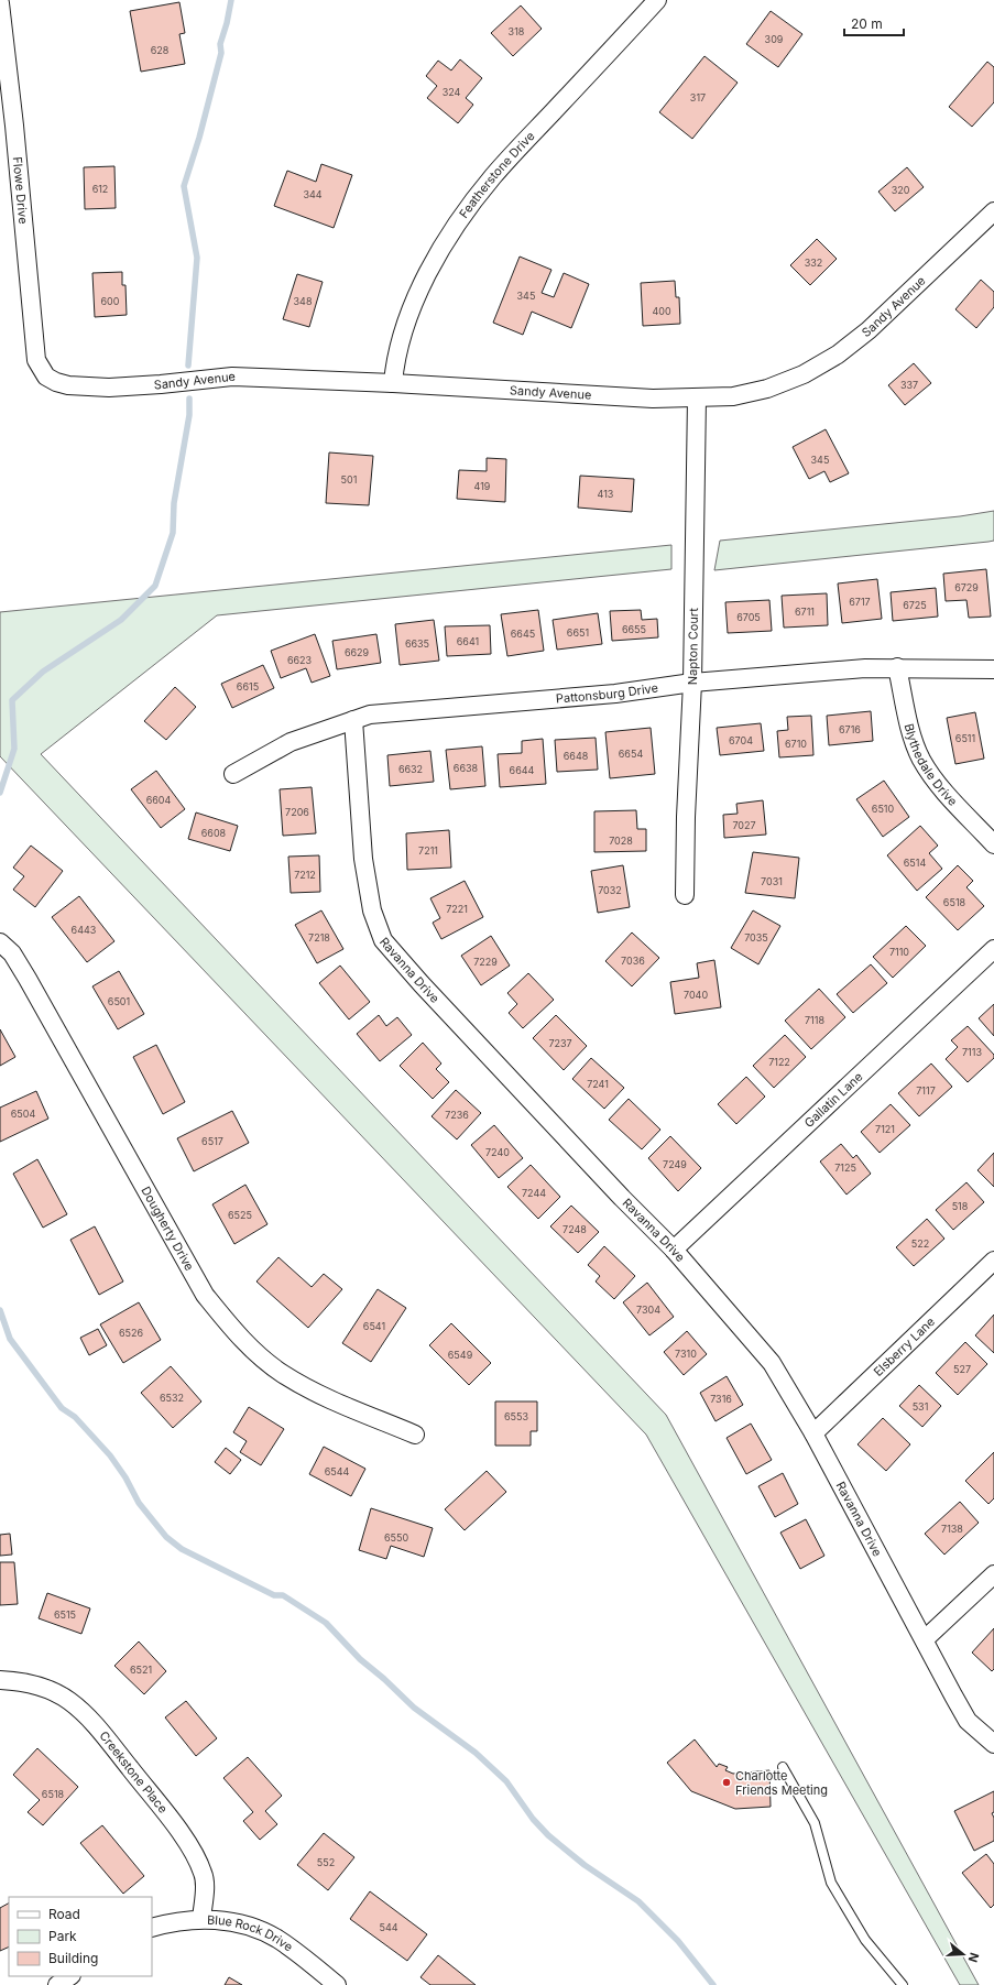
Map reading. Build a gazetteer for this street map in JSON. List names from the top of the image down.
{
  "streets": {
    "street": [
      "Featherstone Drive",
      "Flowe Drive",
      "Sandy Avenue",
      "Napton Court",
      "Pattonsburg Drive",
      "Blythedale Drive",
      "Ravanna Drive",
      "Gallatin Lane",
      "Dougherty Drive",
      "Elsberry Lane",
      "Creekstone Place",
      "Blue Rock Drive"
    ]
  },
  "crossings": [
    ["Featherstone Drive", "Sandy Avenue"],
    ["Flowe Drive", "Sandy Avenue"],
    ["Sandy Avenue", "Napton Court"],
    ["Napton Court", "Pattonsburg Drive"],
    ["Pattonsburg Drive", "Blythedale Drive"],
    ["Pattonsburg Drive", "Ravanna Drive"],
    ["Ravanna Drive", "Gallatin Lane"],
    ["Ravanna Drive", "Elsberry Lane"],
    ["Creekstone Place", "Blue Rock Drive"]
  ],
  "places": ["Charlotte Friends Meeting"],
  "house_numbers": [
    "318",
    "309",
    "628",
    "324",
    "317",
    "612",
    "320",
    "344",
    "332",
    "345",
    "600",
    "348",
    "400",
    "337",
    "345",
    "501",
    "419",
    "413",
    "6729",
    "6717",
    "6725",
    "6711",
    "6705",
    "6655",
    "6651",
    "6645",
    "6641",
    "6635",
    "6629",
    "6623",
    "6615",
    "6716",
    "6511",
    "6704",
    "6710",
    "6654",
    "6648",
    "6638",
    "6632",
    "6644",
    "6604",
    "6510",
    "7206",
    "7027",
    "6608",
    "7028",
    "7211",
    "6514",
    "7212",
    "7031",
    "7032",
    "6518",
    "7221",
    "6443",
    "7218",
    "7035",
    "7110",
    "7036",
    "7229",
    "7040",
    "6501",
    "7118",
    "7237",
    "7113",
    "7122",
    "7241",
    "7117",
    "6504",
    "7236",
    "7121",
    "6517",
    "7240",
    "7249",
    "7125",
    "7244",
    "518",
    "6525",
    "7248",
    "522",
    "7304",
    "6541",
    "6526",
    "7310",
    "6549",
    "527",
    "6532",
    "7316",
    "531",
    "6553",
    "6544",
    "7138",
    "6550",
    "6515",
    "6521",
    "6518",
    "552",
    "544"
  ],
  "legend": ["Road", "Park", "Building"],
  "scale_bar": "20 m",
  "north": "right"
}
